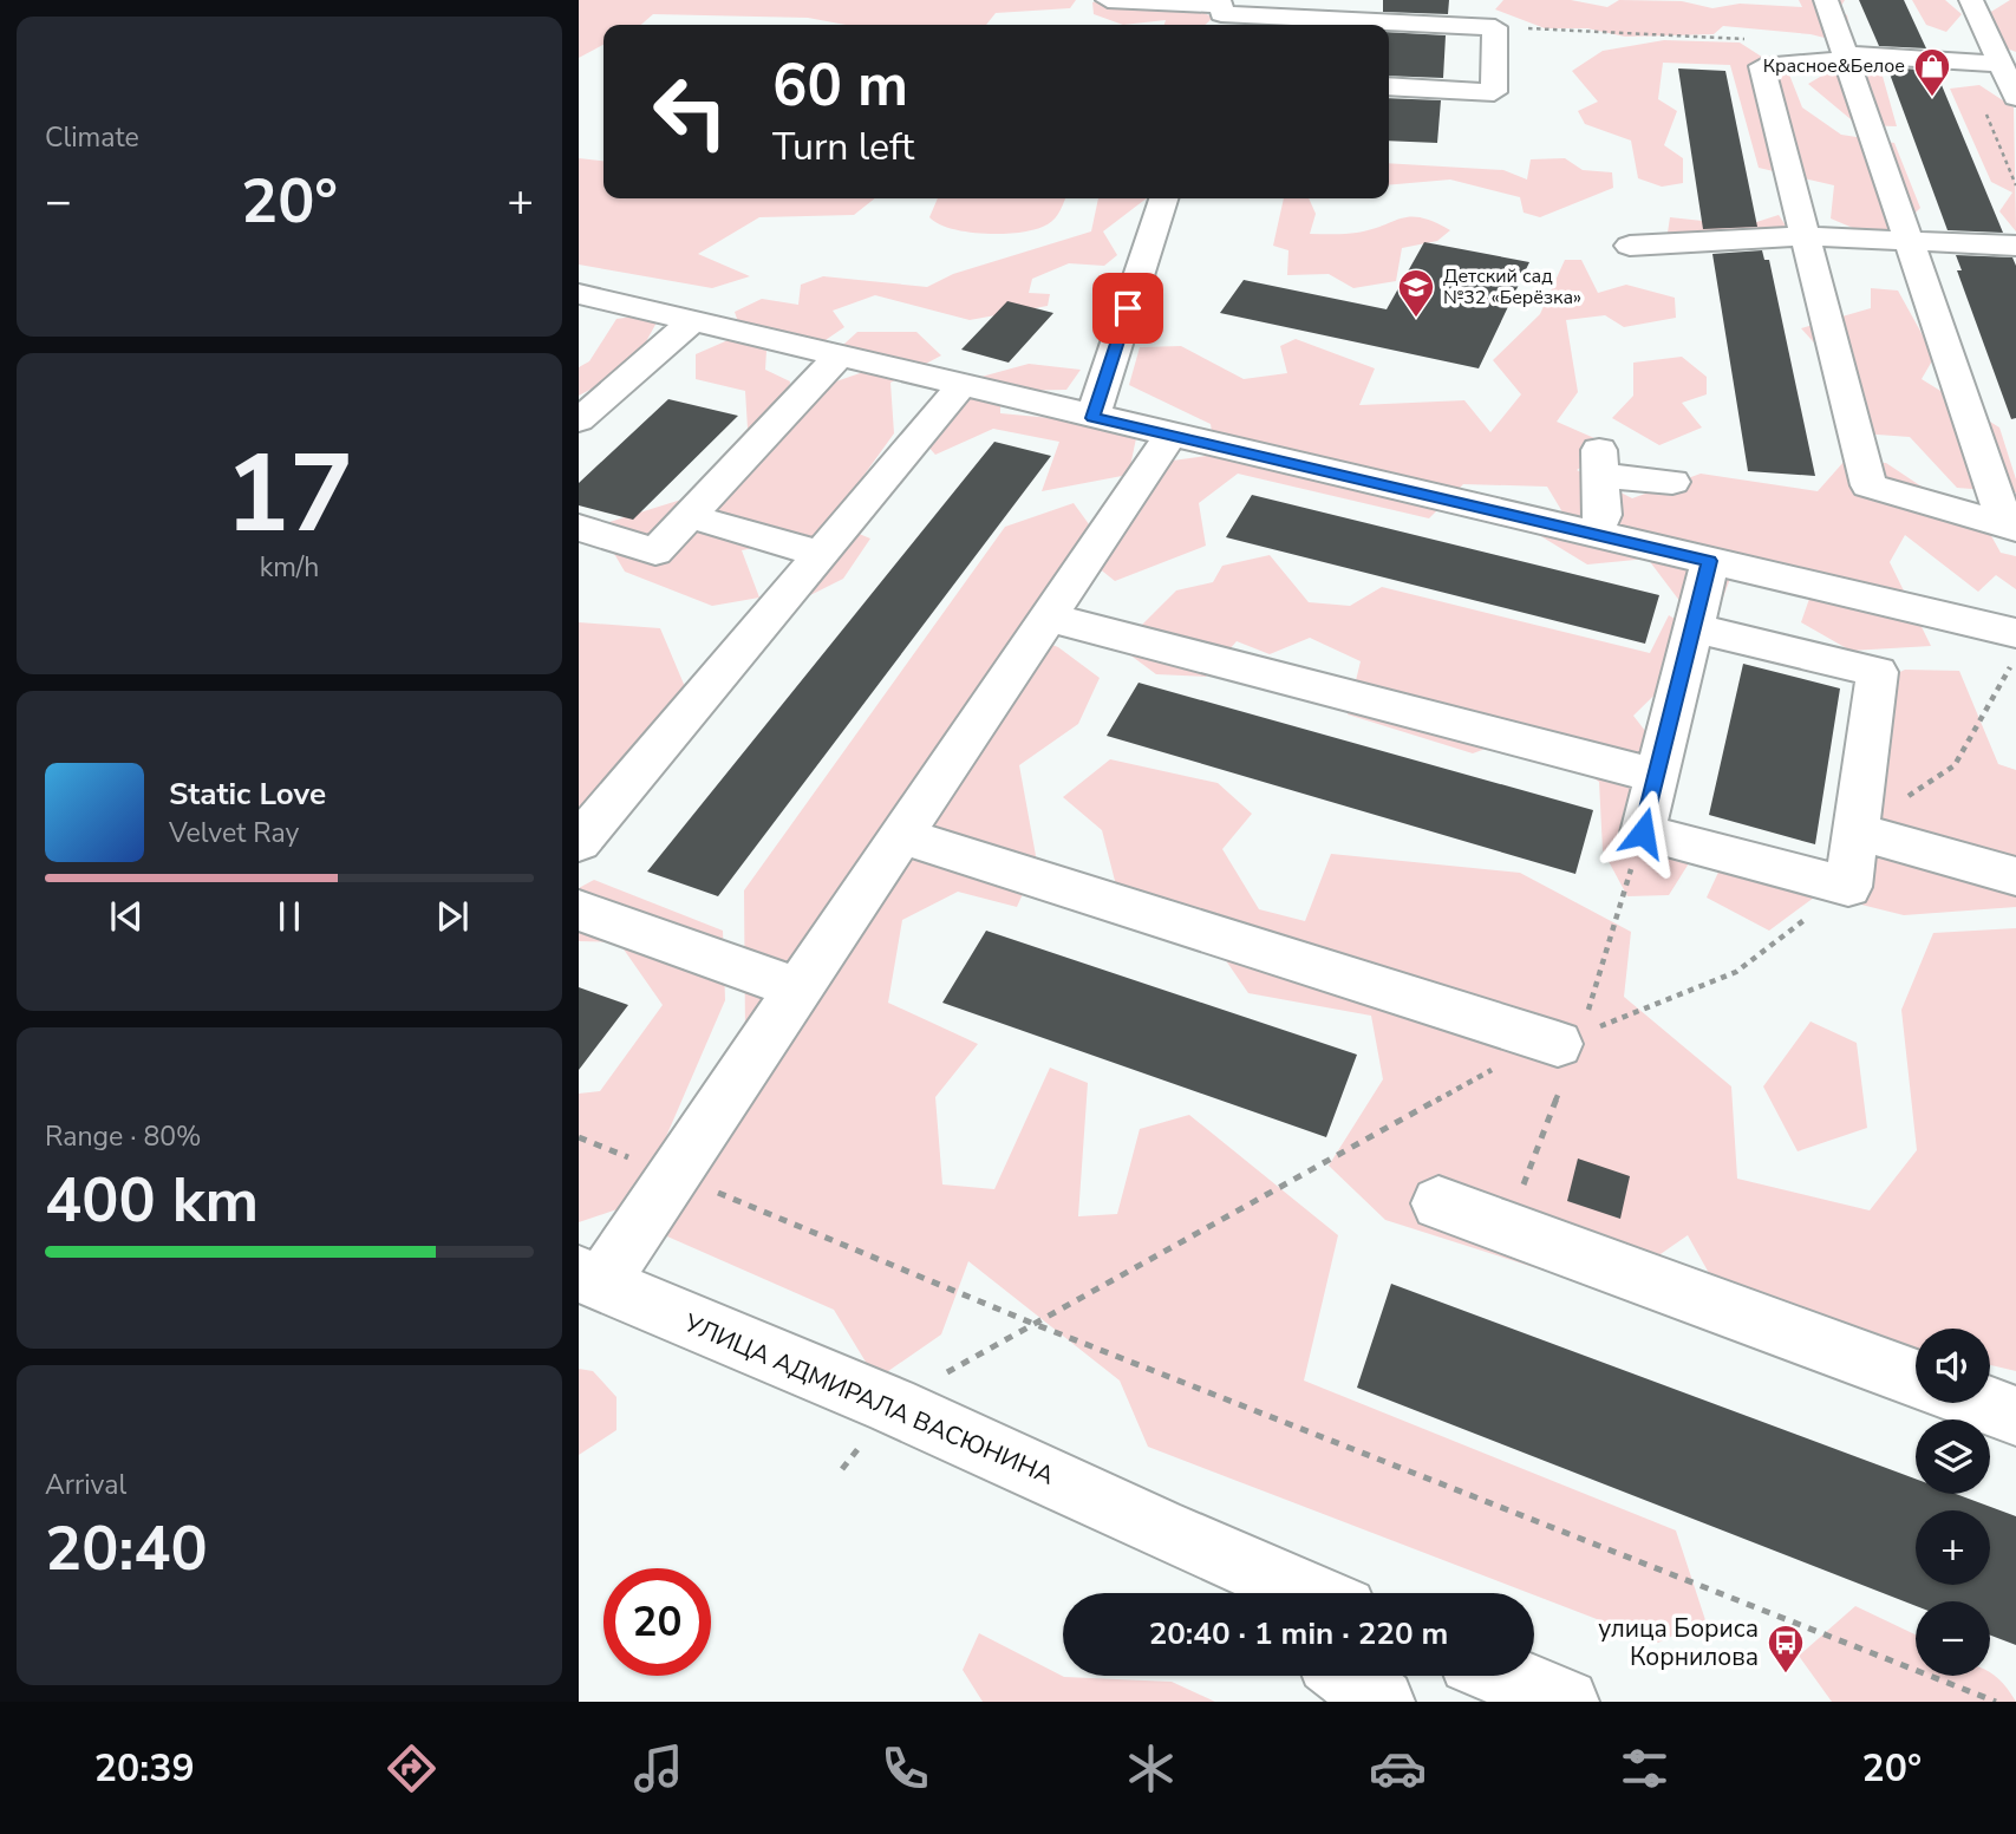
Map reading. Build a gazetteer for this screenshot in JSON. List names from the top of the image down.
{
  "streets": {
    "street": ["УЛИЦА АДМИРАЛА ВАСЮНИНА"]
  },
  "places": {
    "shop": ["Красное&Белое"],
    "school or university": ["Детский сад №32 «Берёзка»"],
    "bus stop": ["улица Бориса Корнилова"]
  },
  "page": {
    "tile": [
      "Climate",
      ["17", "km/h"],
      ["Range · 80%", "400 km"],
      ["Arrival", "20:40"]
    ],
    "turn": ["60 m", "Turn left"],
    "heat": ["−", "20°", "+"],
    "song": ["Static Love", "Velvet Ray"],
    "map_buttons": ["+", "−"],
    "limit": "20",
    "trip": "20:40 · 1 min · 220 m",
    "tabs": ["20:39", "20°"]
  }
}
